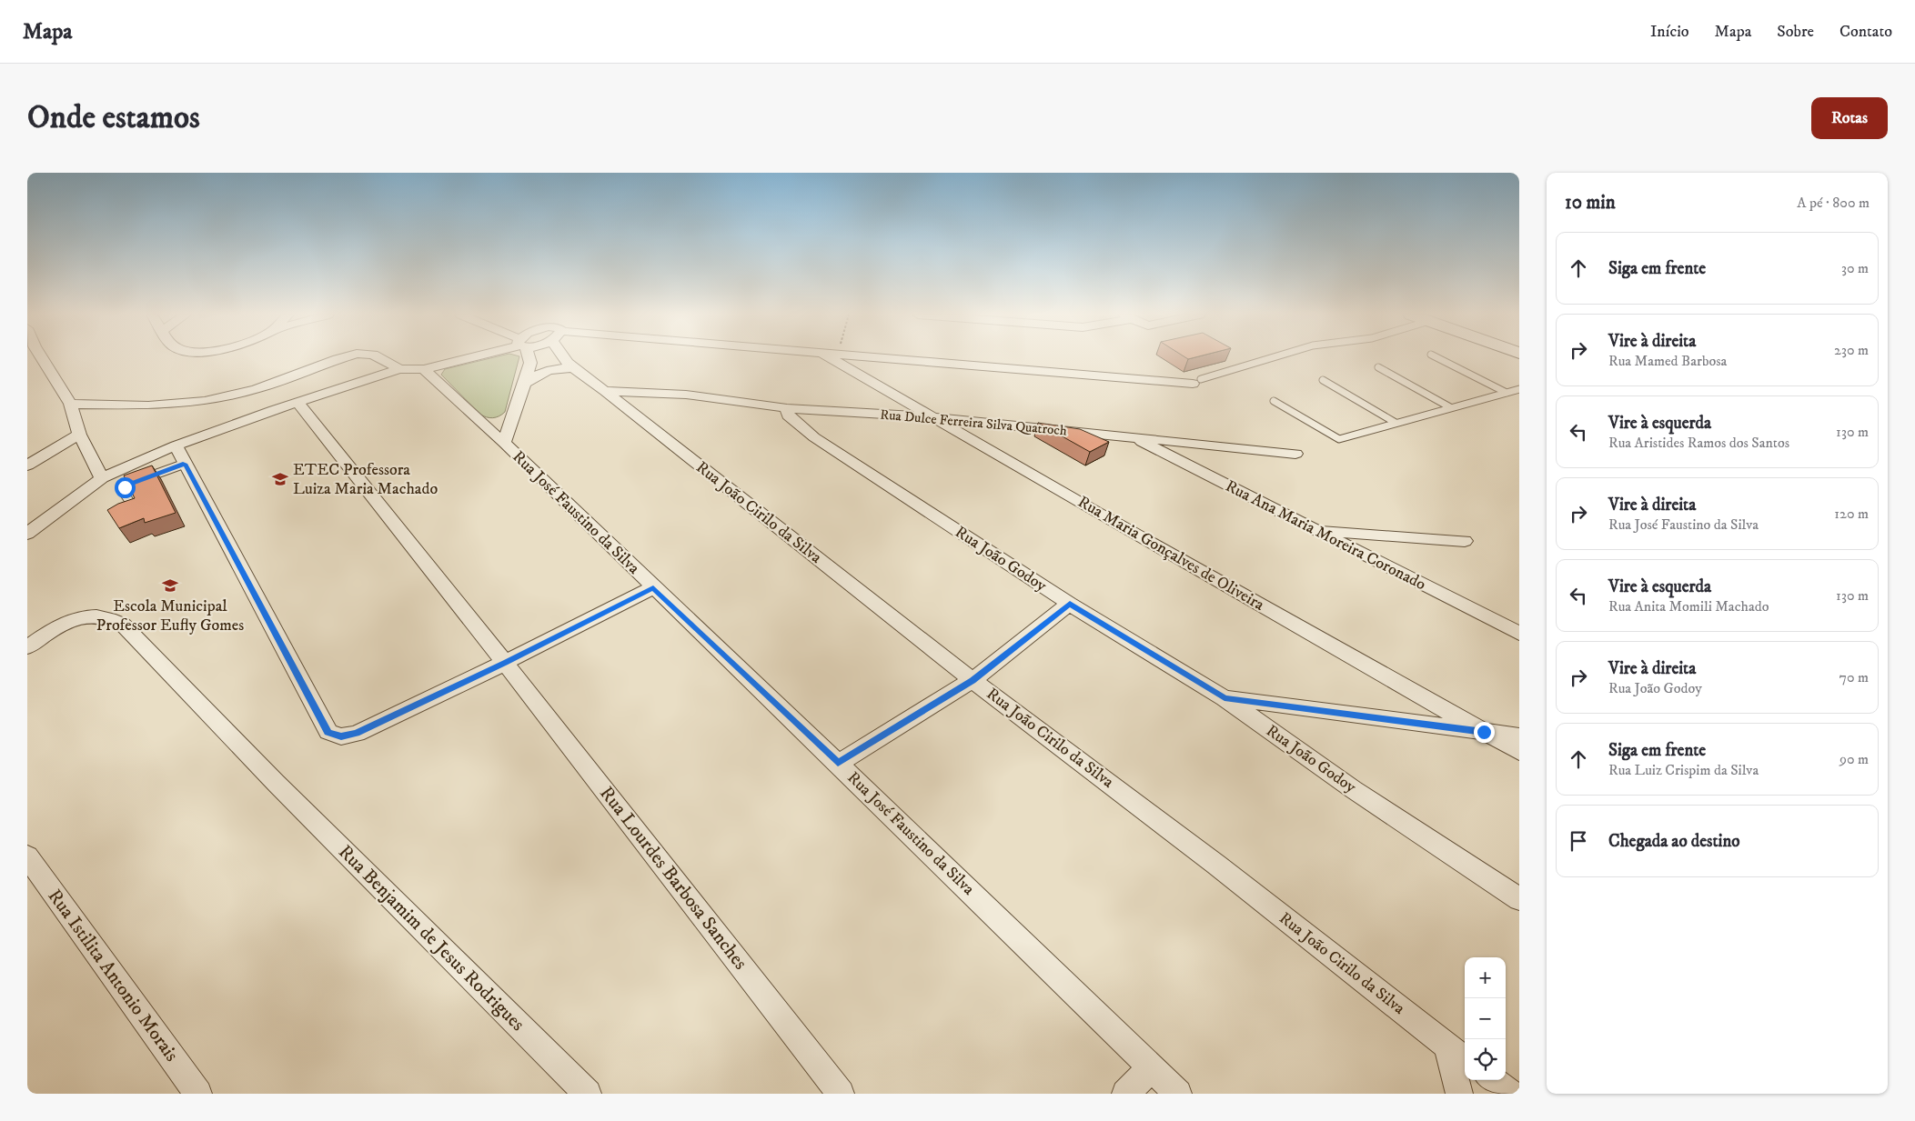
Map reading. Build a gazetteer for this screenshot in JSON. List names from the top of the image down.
{
  "streets": {
    "street": [
      "Rua Dulce Ferreira Silva Quatroch",
      "Rua José Faustino da Silva",
      "Rua João Cirilo da Silva",
      "Rua Ana Maria Moreira Coronado",
      "Rua Maria Gonçalves de Oliveira",
      "Rua João Godoy",
      "Rua Lourdes Barbosa Sanches",
      "Rua Benjamim de Jesus Rodrigues",
      "Rua Istilita Antonio Morais"
    ]
  },
  "crossings": [
    ["Rua Dulce Ferreira Silva Quatroch", "Rua João Cirilo da Silva"],
    ["Rua Dulce Ferreira Silva Quatroch", "Rua Ana Maria Moreira Coronado"],
    ["Rua Dulce Ferreira Silva Quatroch", "Rua Maria Gonçalves de Oliveira"],
    ["Rua Dulce Ferreira Silva Quatroch", "Rua João Godoy"]
  ],
  "places": {
    "school or university": ["ETEC Professora Luiza Maria Machado", "Escola Municipal Professor Eufly Gomes"]
  },
  "page": {
    "header": "Mapa",
    "nav": [
      "Início",
      "Mapa",
      "Sobre",
      "Contato"
    ],
    "buttons": "Rotas",
    "title": "Onde estamos",
    "heading": ["10 min", "A pé · 800 m"],
    "list": [
      ["Siga em frente", "30 m"],
      ["Vire à direita", "Rua Mamed Barbosa", "230 m"],
      ["Vire à esquerda", "Rua Aristides Ramos dos Santos", "130 m"],
      ["Vire à direita", "Rua José Faustino da Silva", "120 m"],
      ["Vire à esquerda", "Rua Anita Momili Machado", "130 m"],
      ["Vire à direita", "Rua João Godoy", "70 m"],
      ["Siga em frente", "Rua Luiz Crispim da Silva", "90 m"],
      "Chegada ao destino"
    ],
    "map_buttons": ["+", "−"]
  }
}
